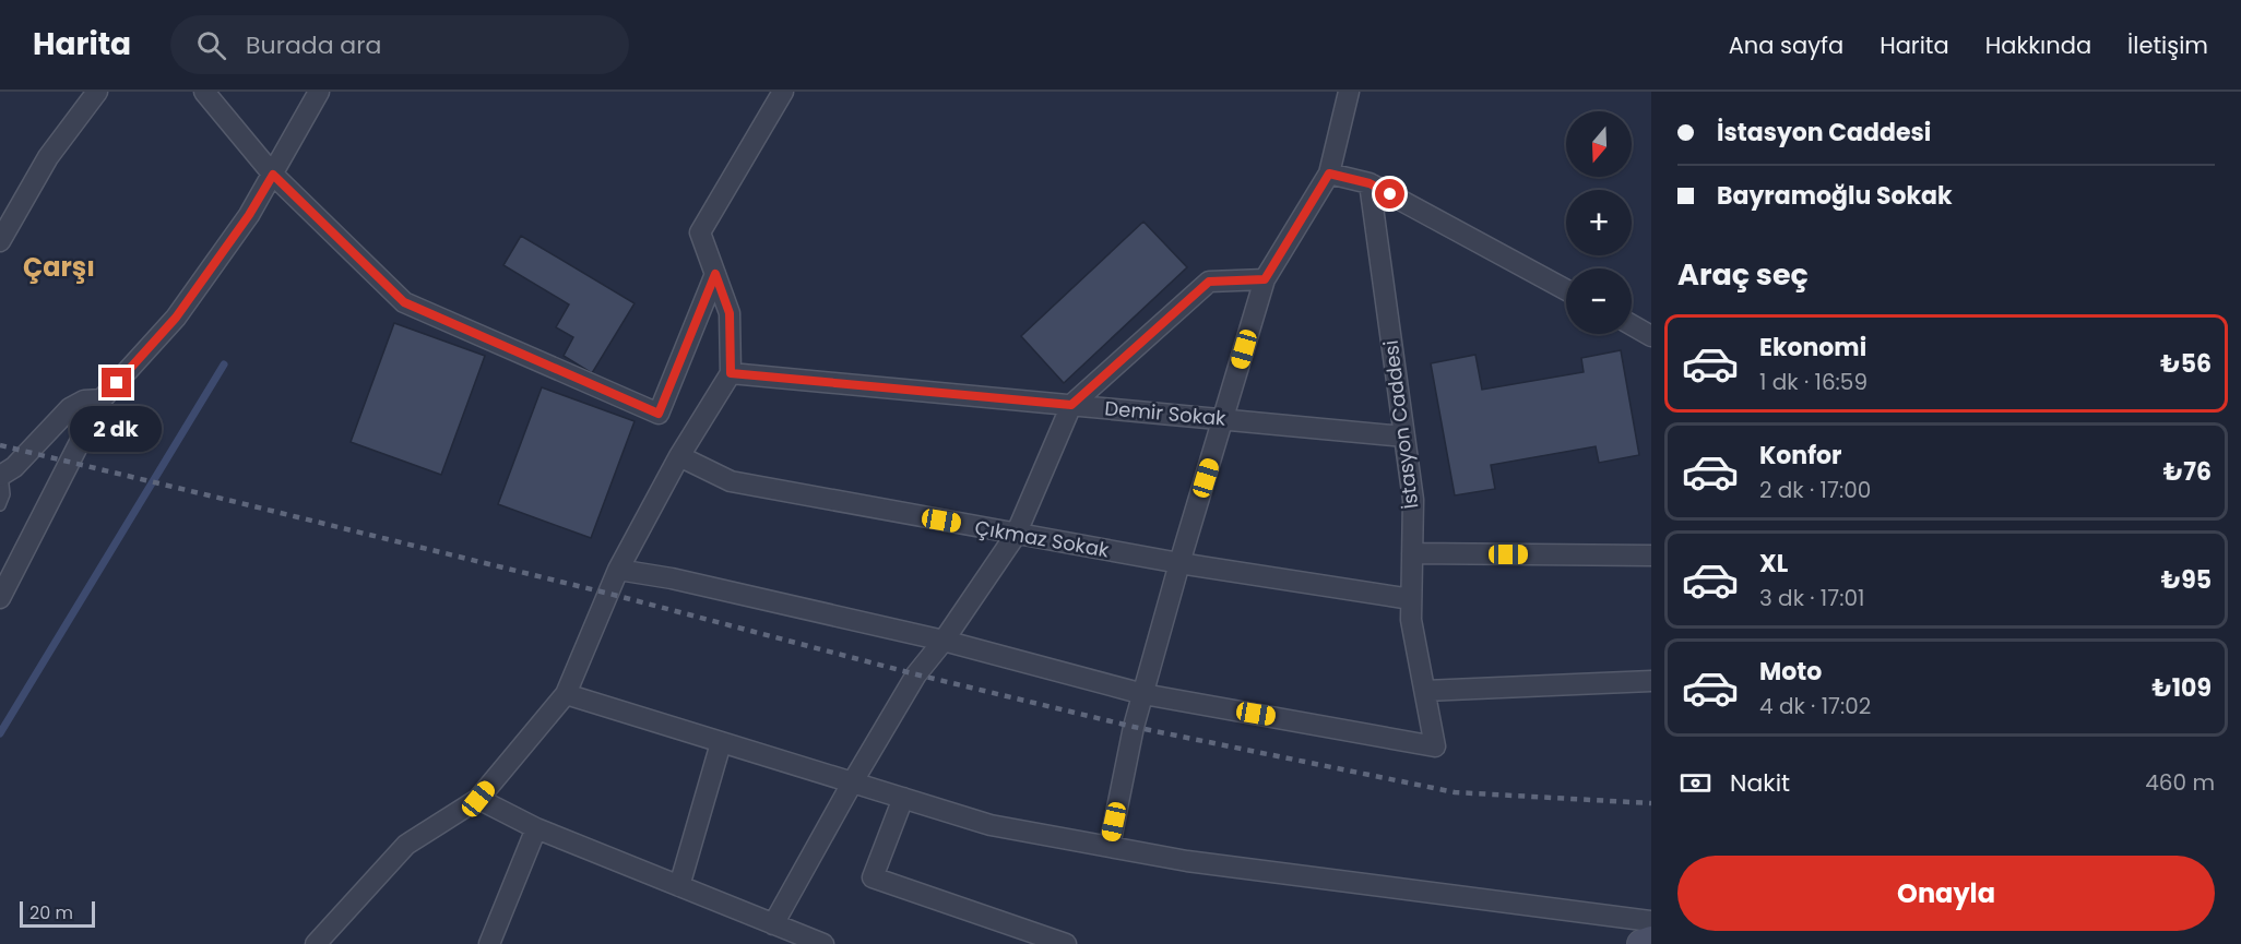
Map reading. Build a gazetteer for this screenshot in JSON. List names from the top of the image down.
{
  "streets": {
    "street": ["Demir Sokak", "İstasyon Caddesi", "Çıkmaz Sokak"]
  },
  "crossings": [
    ["Demir Sokak", "İstasyon Caddesi"],
    ["İstasyon Caddesi", "Çıkmaz Sokak"]
  ],
  "districts": ["Çarşı"],
  "scale_bar": "20 m",
  "north": "bottom",
  "page": {
    "header": "Harita",
    "search": "Burada ara",
    "nav": [
      "Ana sayfa",
      "Harita",
      "Hakkında",
      "İletişim"
    ],
    "banner": ["İstasyon Caddesi", "Bayramoğlu Sokak"],
    "map_buttons": ["+", "−"],
    "heading": "Araç seç",
    "list": [
      {
        "name": "Ekonomi",
        "note": "1 dk · 16:59",
        "value": "₺56"
      },
      {
        "name": "Konfor",
        "note": "2 dk · 17:00",
        "value": "₺76"
      },
      {
        "name": "XL",
        "note": "3 dk · 17:01",
        "value": "₺95"
      },
      {
        "name": "Moto",
        "note": "4 dk · 17:02",
        "value": "₺109"
      }
    ],
    "bubble": "2 dk",
    "pay": ["Nakit", "460 m"],
    "buttons": "Onayla",
    "scale": "20 m"
  }
}
